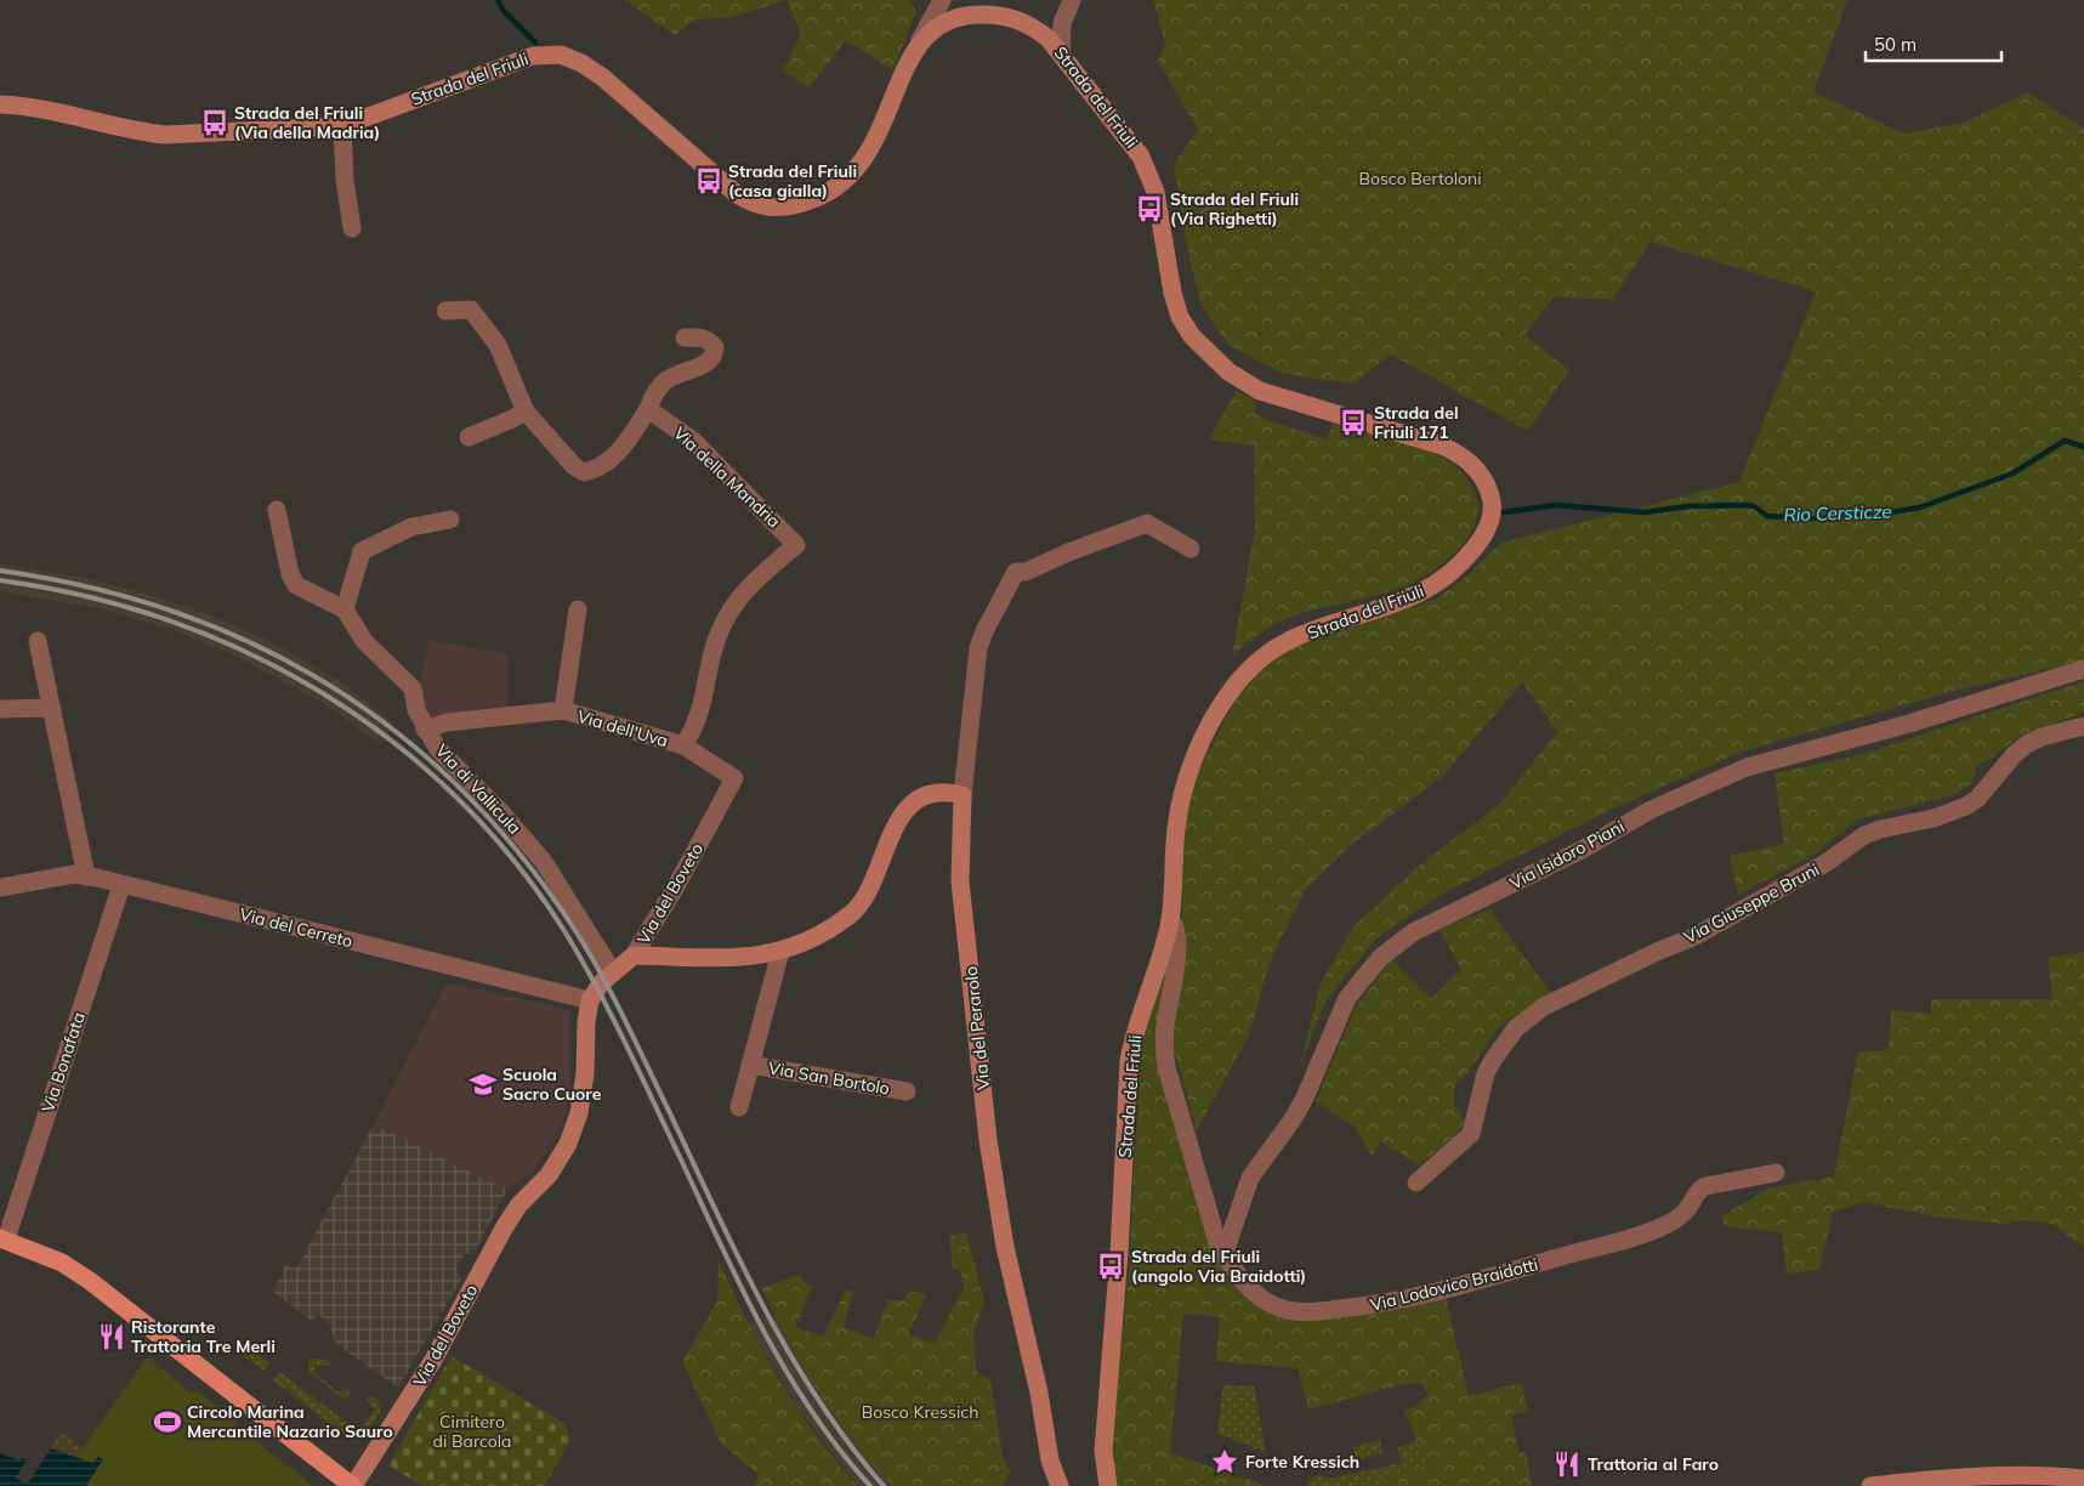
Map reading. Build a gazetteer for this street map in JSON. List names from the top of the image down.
{
  "streets": {
    "main road": ["Strada del Friuli", "Via del Boveto", "Via del Perarolo"],
    "street": [
      "Via della Mandria",
      "Via dell'Uva",
      "Via di Vallicula",
      "Via Isidoro Piani",
      "Via Giuseppe Bruni",
      "Via del Cerreto",
      "Via Bonafata",
      "Via San Bortolo",
      "Via Lodovico Braidotti"
    ]
  },
  "crossings": [
    ["Strada del Friuli", "Via Lodovico Braidotti"],
    ["Via della Mandria", "Via dell'Uva"],
    ["Via della Mandria", "Via del Boveto"],
    ["Via dell'Uva", "Via di Vallicula"],
    ["Via dell'Uva", "Via del Boveto"],
    ["Via di Vallicula", "Via del Boveto"],
    ["Via Isidoro Piani", "Via Lodovico Braidotti"],
    ["Via del Boveto", "Via del Cerreto"],
    ["Via del Cerreto", "Via Bonafata"]
  ],
  "water": ["Rio Cersticze"],
  "parks": ["Bosco Bertoloni", "Bosco Kressich", "Cimitero di Barcola"],
  "places": {
    "bus stop": [
      "Strada del Friuli (Via della Madria)",
      "Strada del Friuli (casa gialla)",
      "Strada del Friuli (Via Righetti)",
      "Strada del Friuli 171",
      "Strada del Friuli (angolo Via Braidotti)"
    ],
    "school or university": ["Scuola Sacro Cuore"],
    "restaurant": ["Ristorante Trattoria Tre Merli", "Trattoria al Faro"],
    "sports": ["Circolo Marina Mercantile Nazario Sauro"],
    "place": ["Forte Kressich"]
  },
  "scale_bar": "50 m"
}
